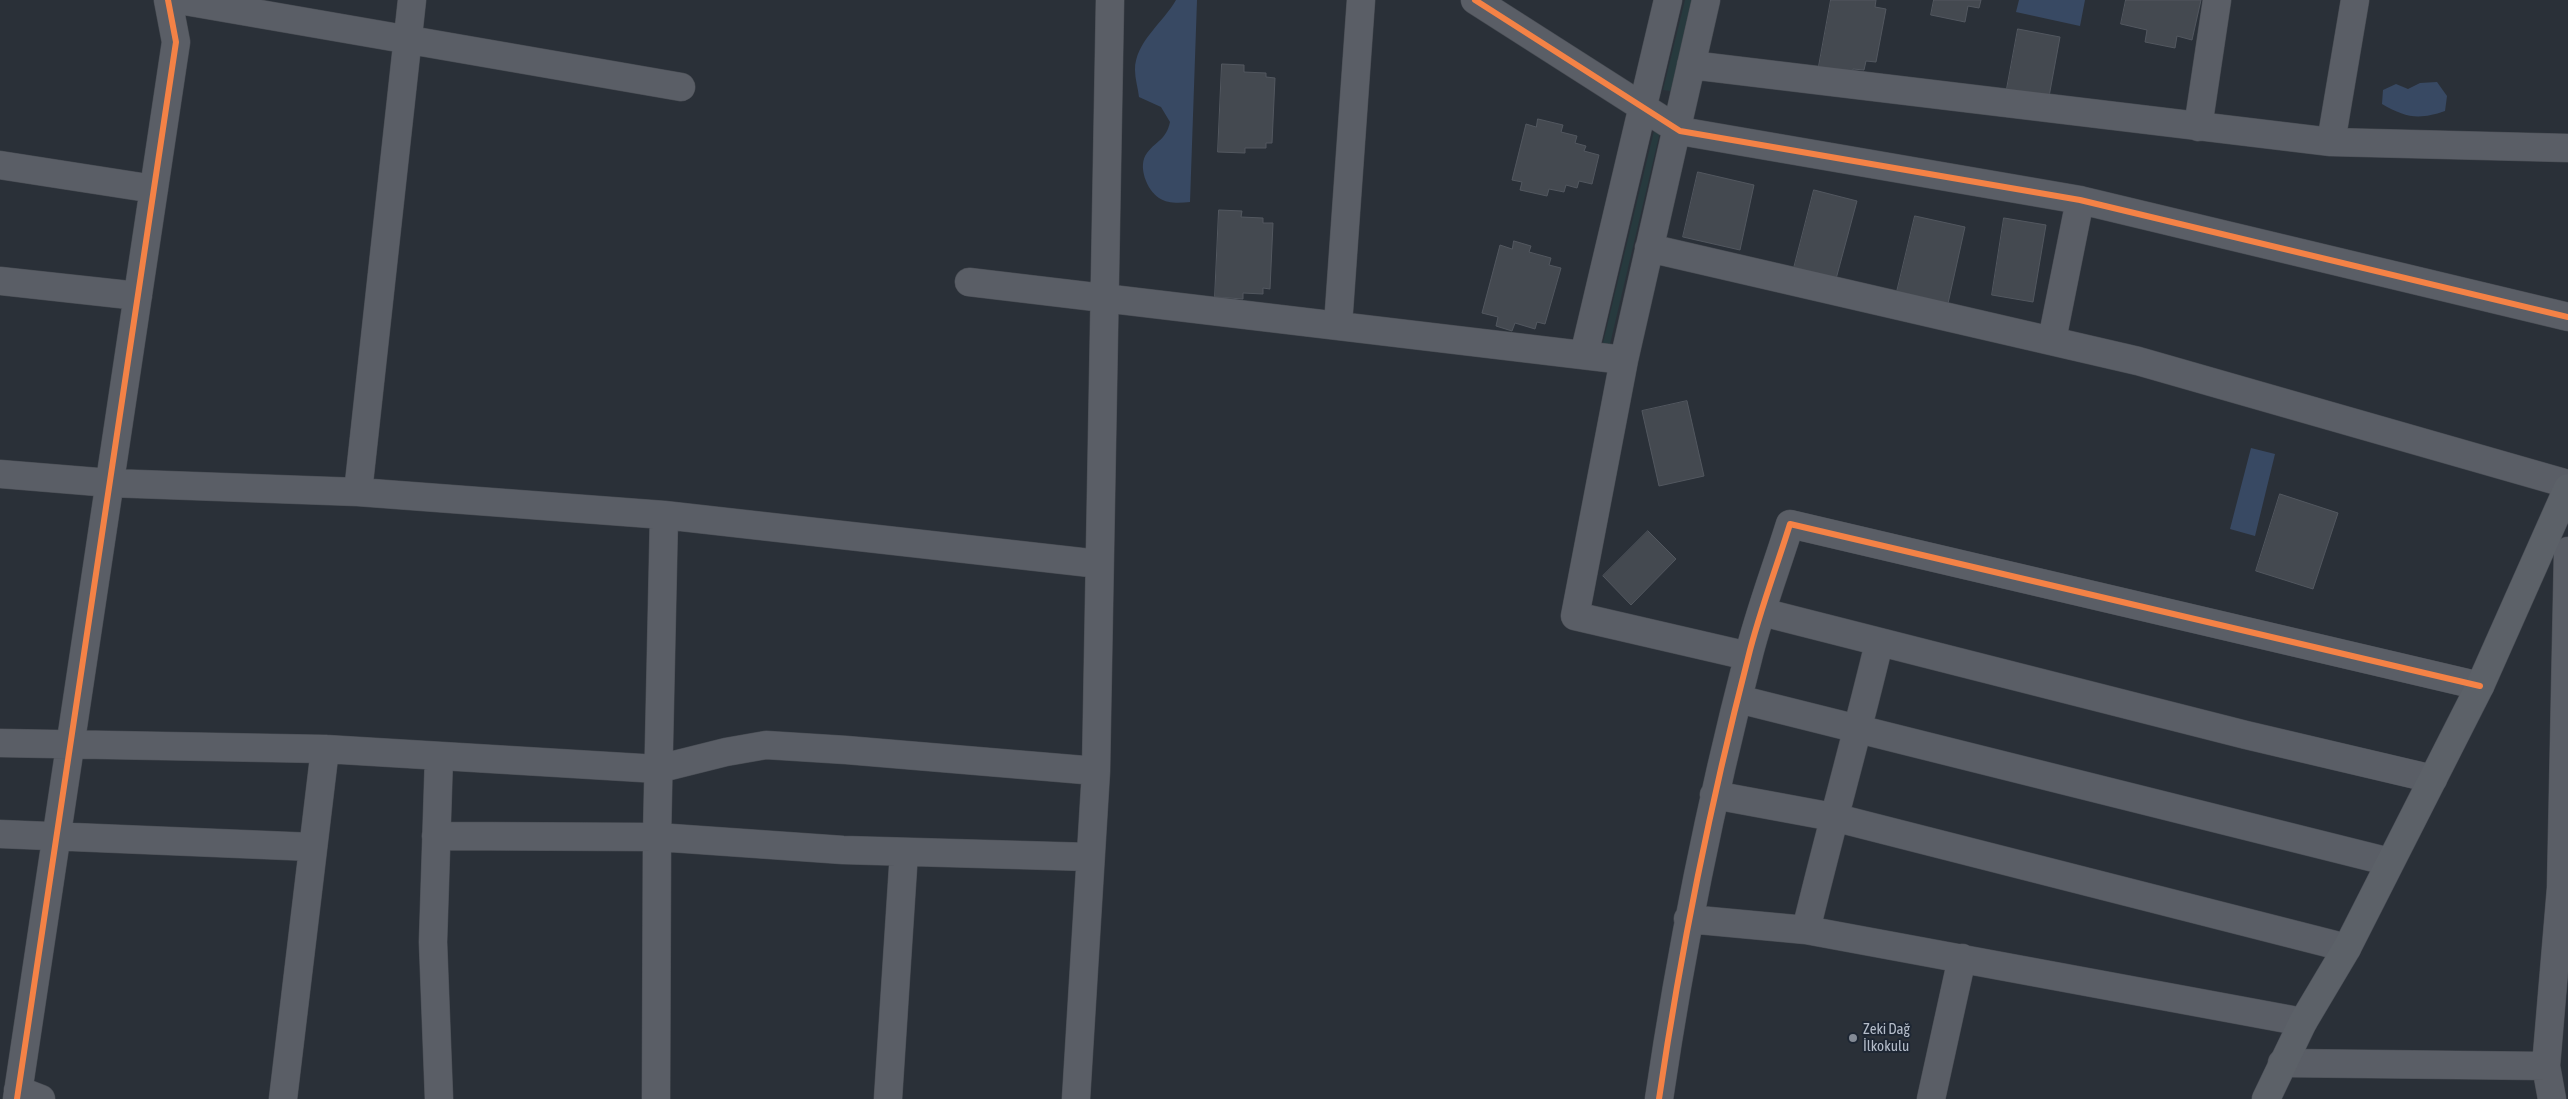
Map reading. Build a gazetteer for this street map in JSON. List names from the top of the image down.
{
  "places": ["Zeki Dağ İlkokulu"]
}
